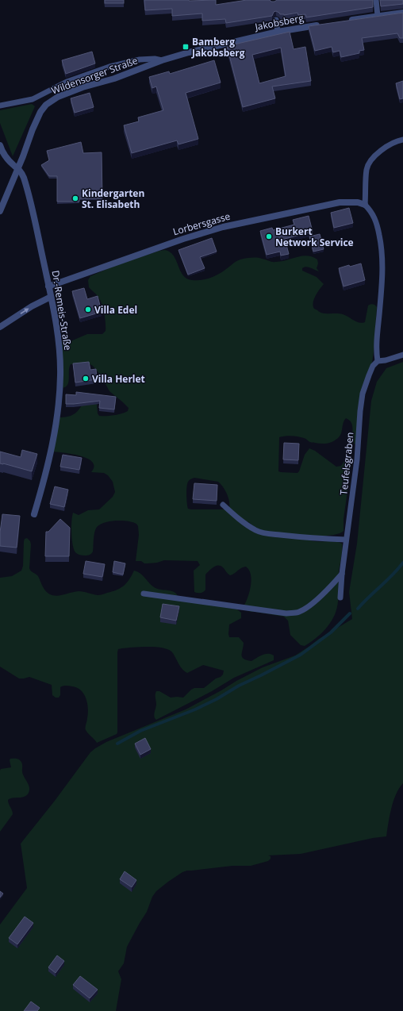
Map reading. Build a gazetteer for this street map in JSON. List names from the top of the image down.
{
  "streets": {
    "street": [
      "Jakobsberg",
      "Wildensorger Straße",
      "Lorbersgasse",
      "Dr.-Remeis-Straße"
    ],
    "lane": ["Teufelsgraben"]
  },
  "crossings": [
    ["Jakobsberg", "Wildensorger Straße"],
    ["Wildensorger Straße", "Dr.-Remeis-Straße"],
    ["Lorbersgasse", "Dr.-Remeis-Straße"]
  ],
  "places": {
    "transit": ["Bamberg Jakobsberg"],
    "other": [
      "Kindergarten St. Elisabeth",
      "Burkert Network Service",
      "Villa Edel",
      "Villa Herlet"
    ]
  }
}
